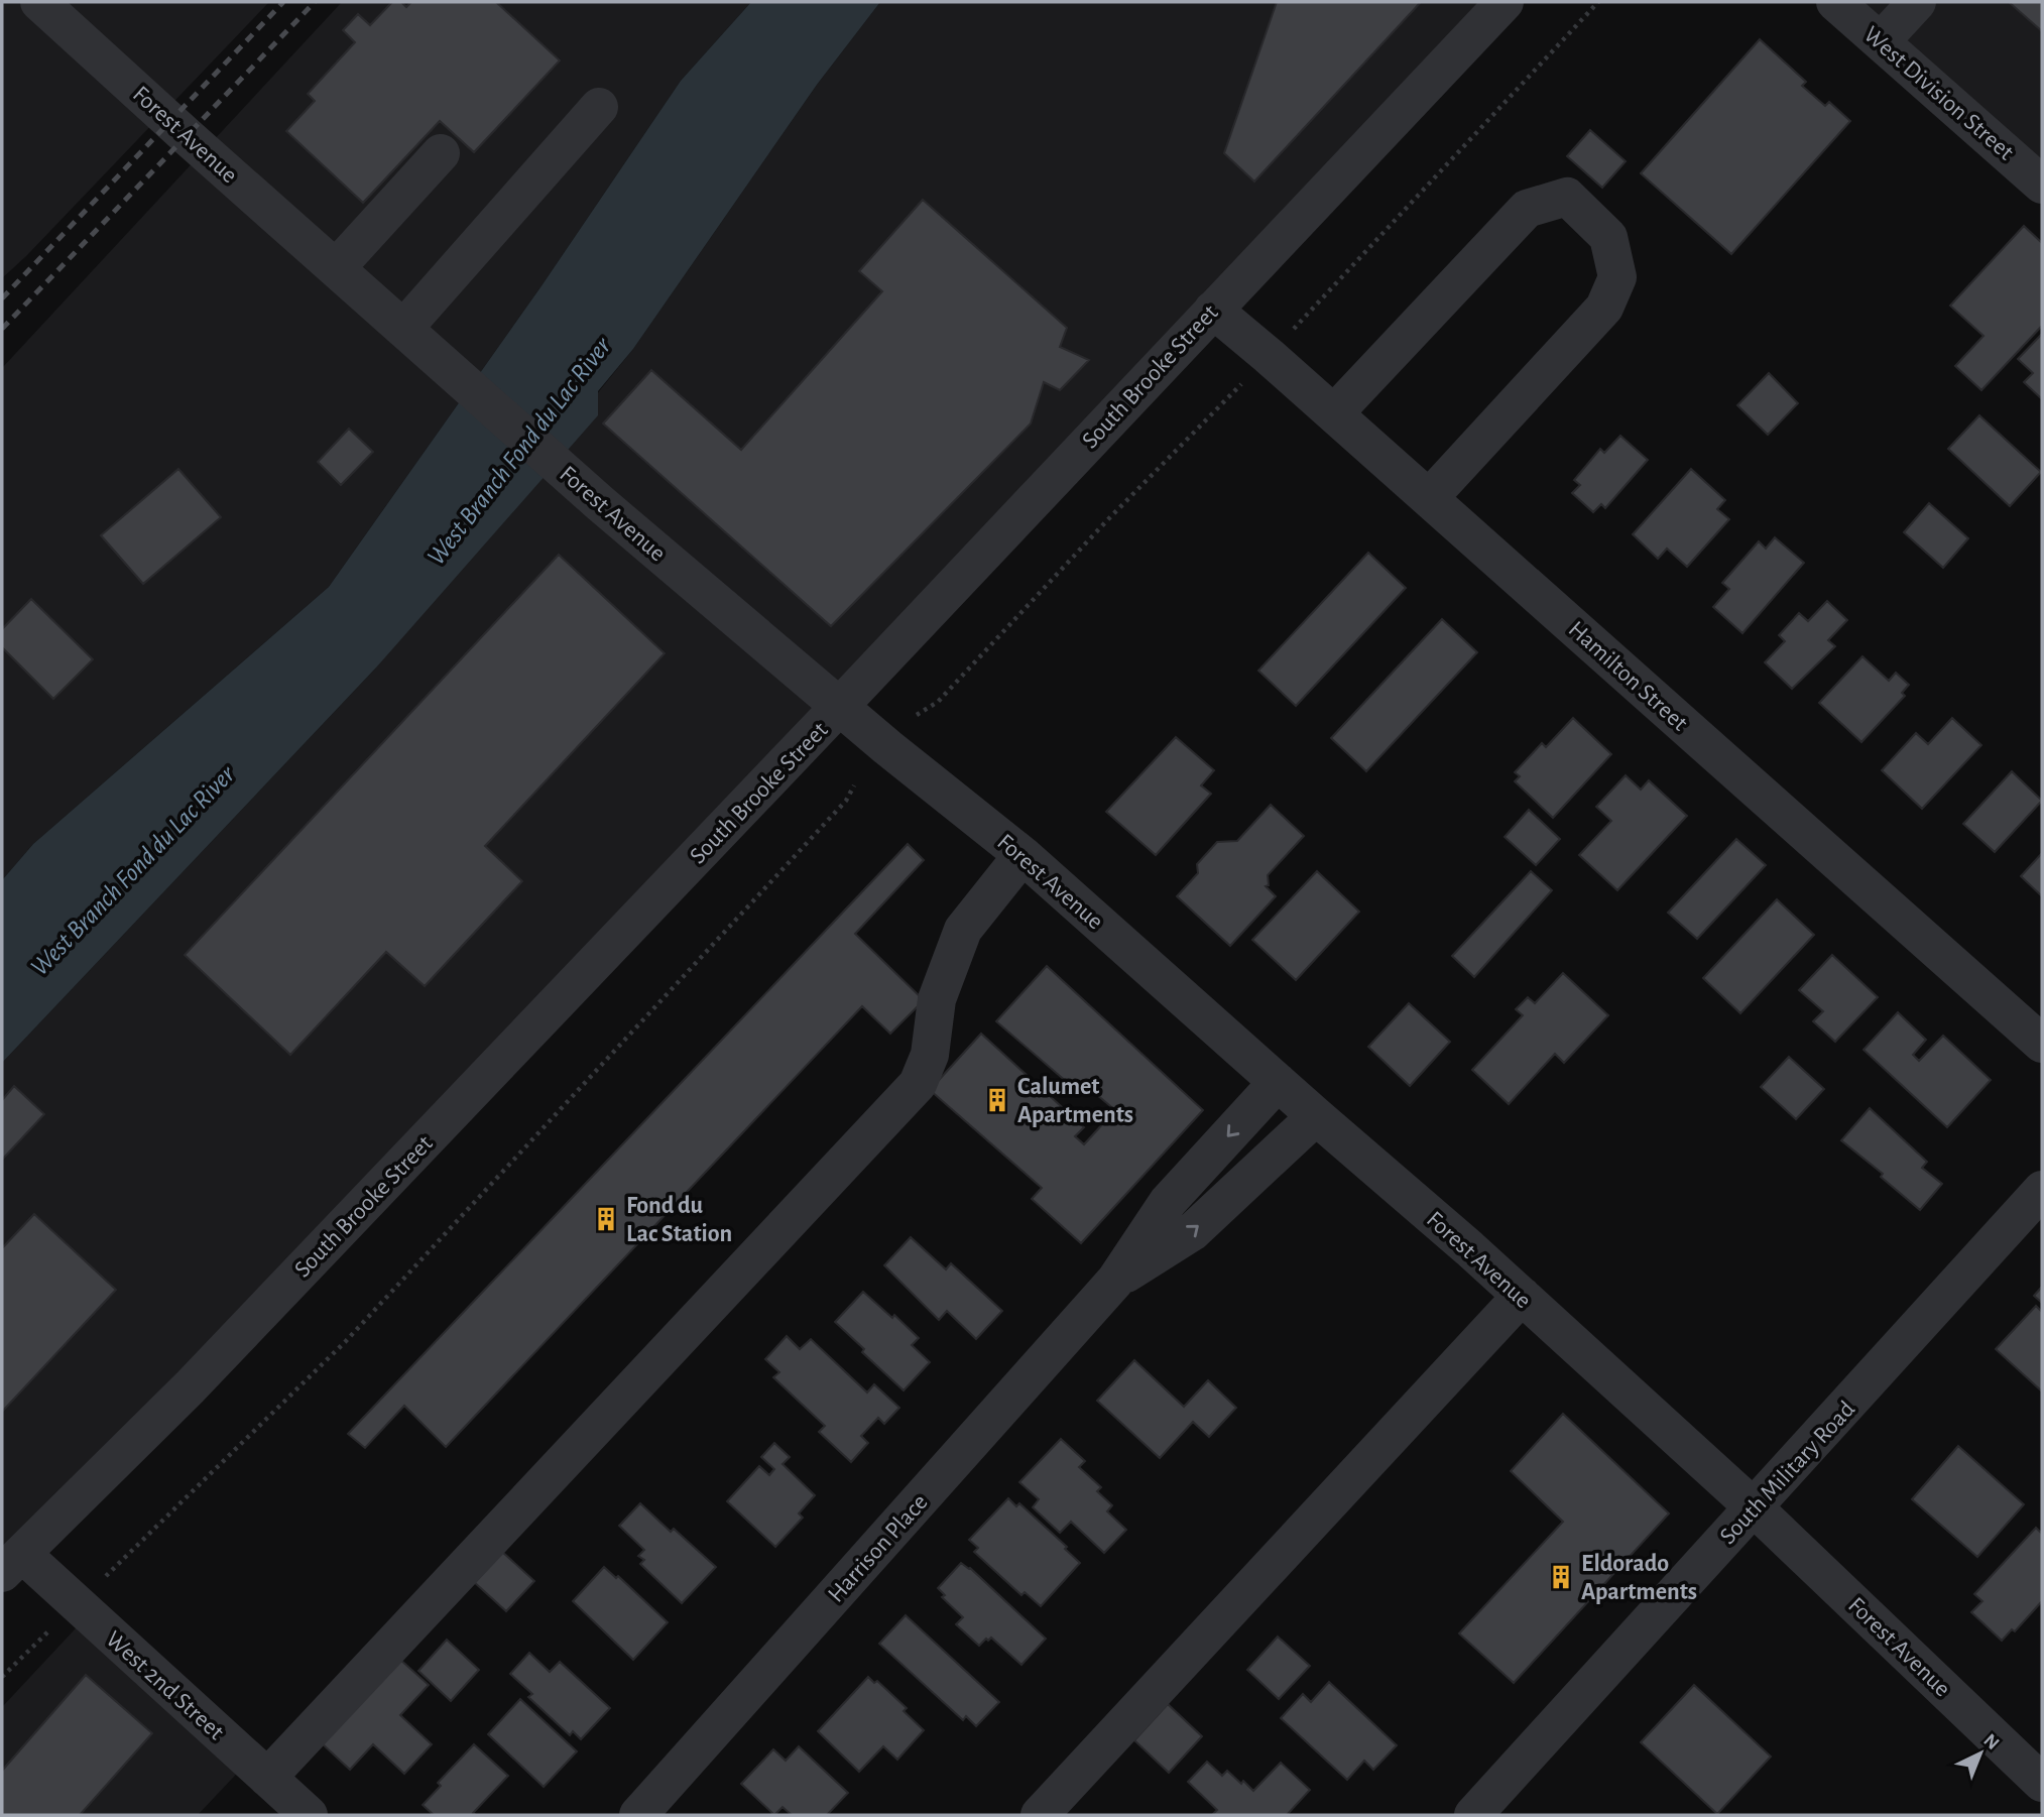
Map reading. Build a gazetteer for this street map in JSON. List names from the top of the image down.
{
  "streets": {
    "street": [
      "West Division Street",
      "Forest Avenue",
      "South Brooke Street",
      "Hamilton Street",
      "South Military Road",
      "Harrison Place",
      "West 2nd Street"
    ]
  },
  "crossings": [
    ["Forest Avenue", "South Brooke Street"],
    ["Forest Avenue", "South Military Road"],
    ["Forest Avenue", "Harrison Place"],
    ["South Brooke Street", "Hamilton Street"],
    ["South Brooke Street", "West 2nd Street"]
  ],
  "water": ["West Branch Fond du Lac River"],
  "places": {
    "building": ["Calumet Apartments", "Fond du Lac Station", "Eldorado Apartments"]
  },
  "north": "top right"
}
